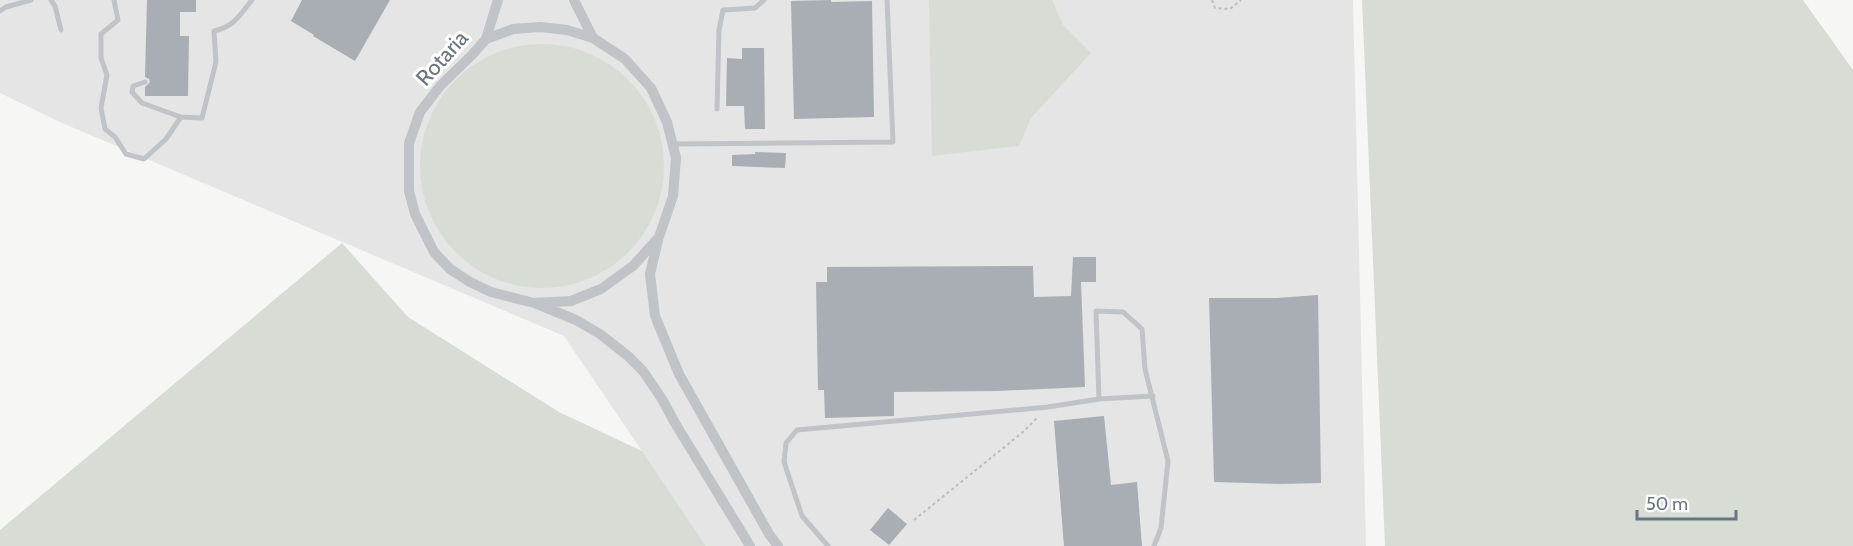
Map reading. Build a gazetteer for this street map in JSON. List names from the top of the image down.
{
  "streets": {
    "street": ["Rotaria"]
  },
  "scale_bar": "50 m"
}
